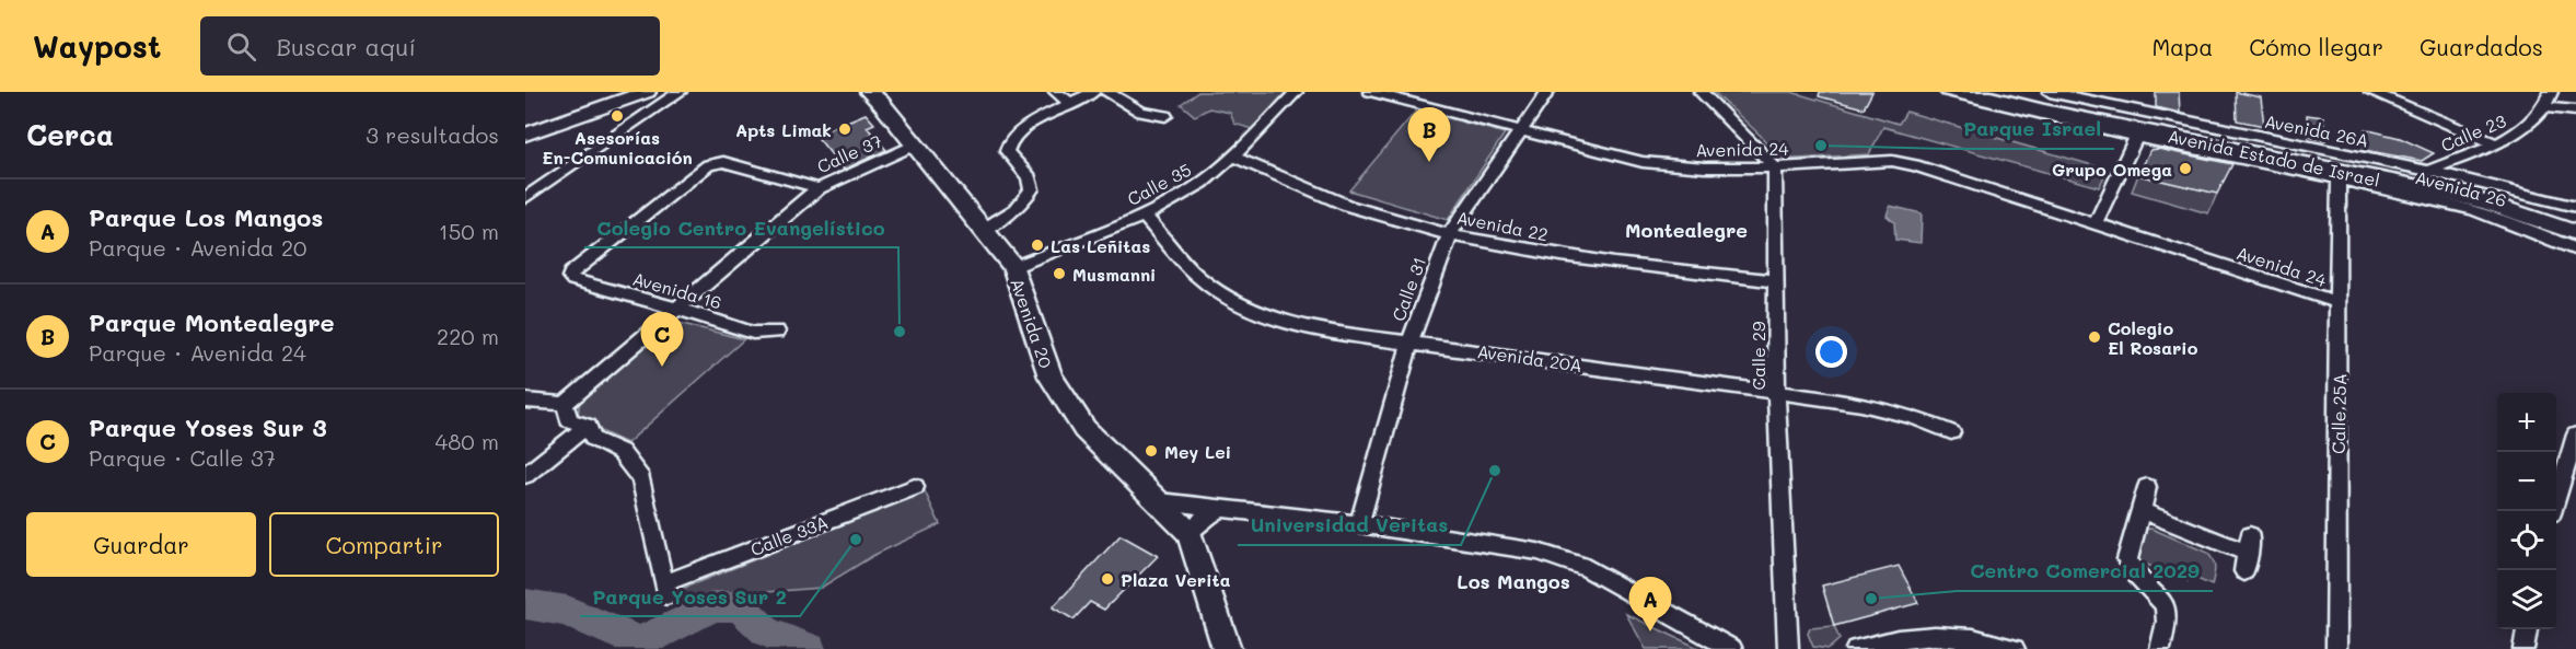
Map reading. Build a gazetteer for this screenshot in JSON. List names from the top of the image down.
{
  "streets": {
    "main road": ["Avenida Estado de Israel", "Avenida 20"],
    "street": [
      "Avenida 26A",
      "Calle 23",
      "Avenida 24",
      "Calle 37",
      "Calle 35",
      "Avenida 26",
      "Avenida 22",
      "Calle 31",
      "Avenida 16",
      "Calle 29",
      "Avenida 20A",
      "Calle 25A",
      "Calle 33A"
    ]
  },
  "crossings": [
    ["Avenida 26A", "Calle 23"],
    ["Avenida 24", "Calle 31"],
    ["Avenida 24", "Calle 29"],
    ["Avenida 24", "Calle 25A"],
    ["Calle 37", "Avenida 16"],
    ["Calle 37", "Avenida 20"],
    ["Calle 35", "Avenida 22"],
    ["Calle 35", "Avenida 20"],
    ["Calle 35", "Avenida 20A"],
    ["Avenida 26", "Calle 25A"],
    ["Avenida 22", "Calle 31"],
    ["Avenida 22", "Calle 29"],
    ["Calle 31", "Avenida 20A"],
    ["Calle 29", "Avenida 20A"]
  ],
  "districts": ["Montealegre", "Los Mangos"],
  "places": [
    "Asesorías En-Comunicación",
    "Apts Limak",
    "Parque Israel",
    "Grupo Omega",
    "Las Leñitas",
    "Musmanni",
    "Colegio Centro Evangelístico",
    "Colegio El Rosario",
    "Mey Lei",
    "Universidad Veritas",
    "Parque Yoses Sur 2",
    "Plaza Verita",
    "Centro Comercial 2029"
  ],
  "page": {
    "header": "Waypost",
    "search": "Buscar aquí",
    "nav": ["Mapa", "Cómo llegar", "Guardados"],
    "heading": ["Cerca", "3 resultados"],
    "pins": ["B", "C", "A"],
    "list": [
      {
        "mark": "A",
        "name": "Parque Los Mangos",
        "note": "Parque · Avenida 20",
        "value": "150 m"
      },
      {
        "mark": "B",
        "name": "Parque Montealegre",
        "note": "Parque · Avenida 24",
        "value": "220 m"
      },
      {
        "mark": "C",
        "name": "Parque Yoses Sur 3",
        "note": "Parque · Calle 37",
        "value": "480 m"
      }
    ],
    "map_buttons": ["+", "−"],
    "buttons": ["Guardar", "Compartir"]
  }
}
